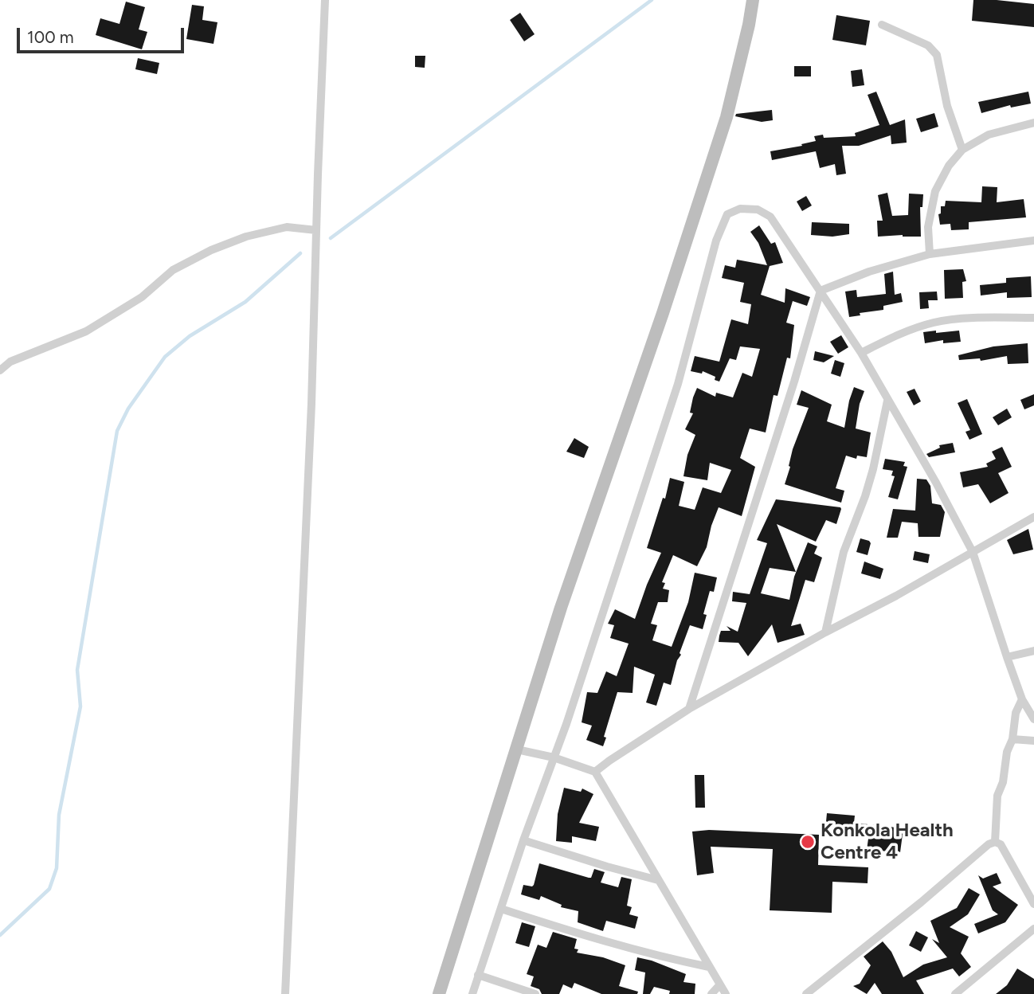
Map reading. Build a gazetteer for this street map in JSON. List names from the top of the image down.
{
  "places": ["Konkola Health Centre 4"],
  "scale_bar": "100 m"
}
